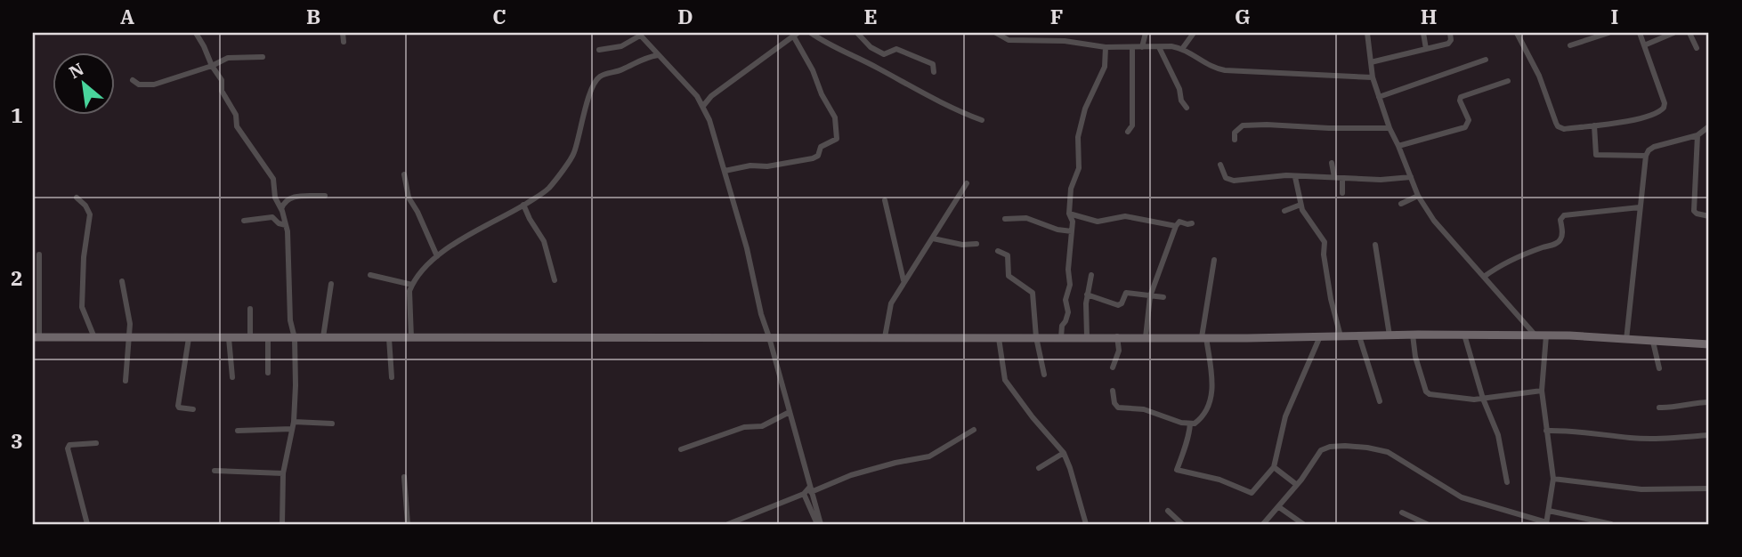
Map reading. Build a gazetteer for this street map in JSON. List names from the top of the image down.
{
  "north": "top left",
  "grid": {
    "columns": [
      "A",
      "B",
      "C",
      "D",
      "E",
      "F",
      "G",
      "H",
      "I"
    ],
    "rows": ["1", "2", "3"]
  }
}
